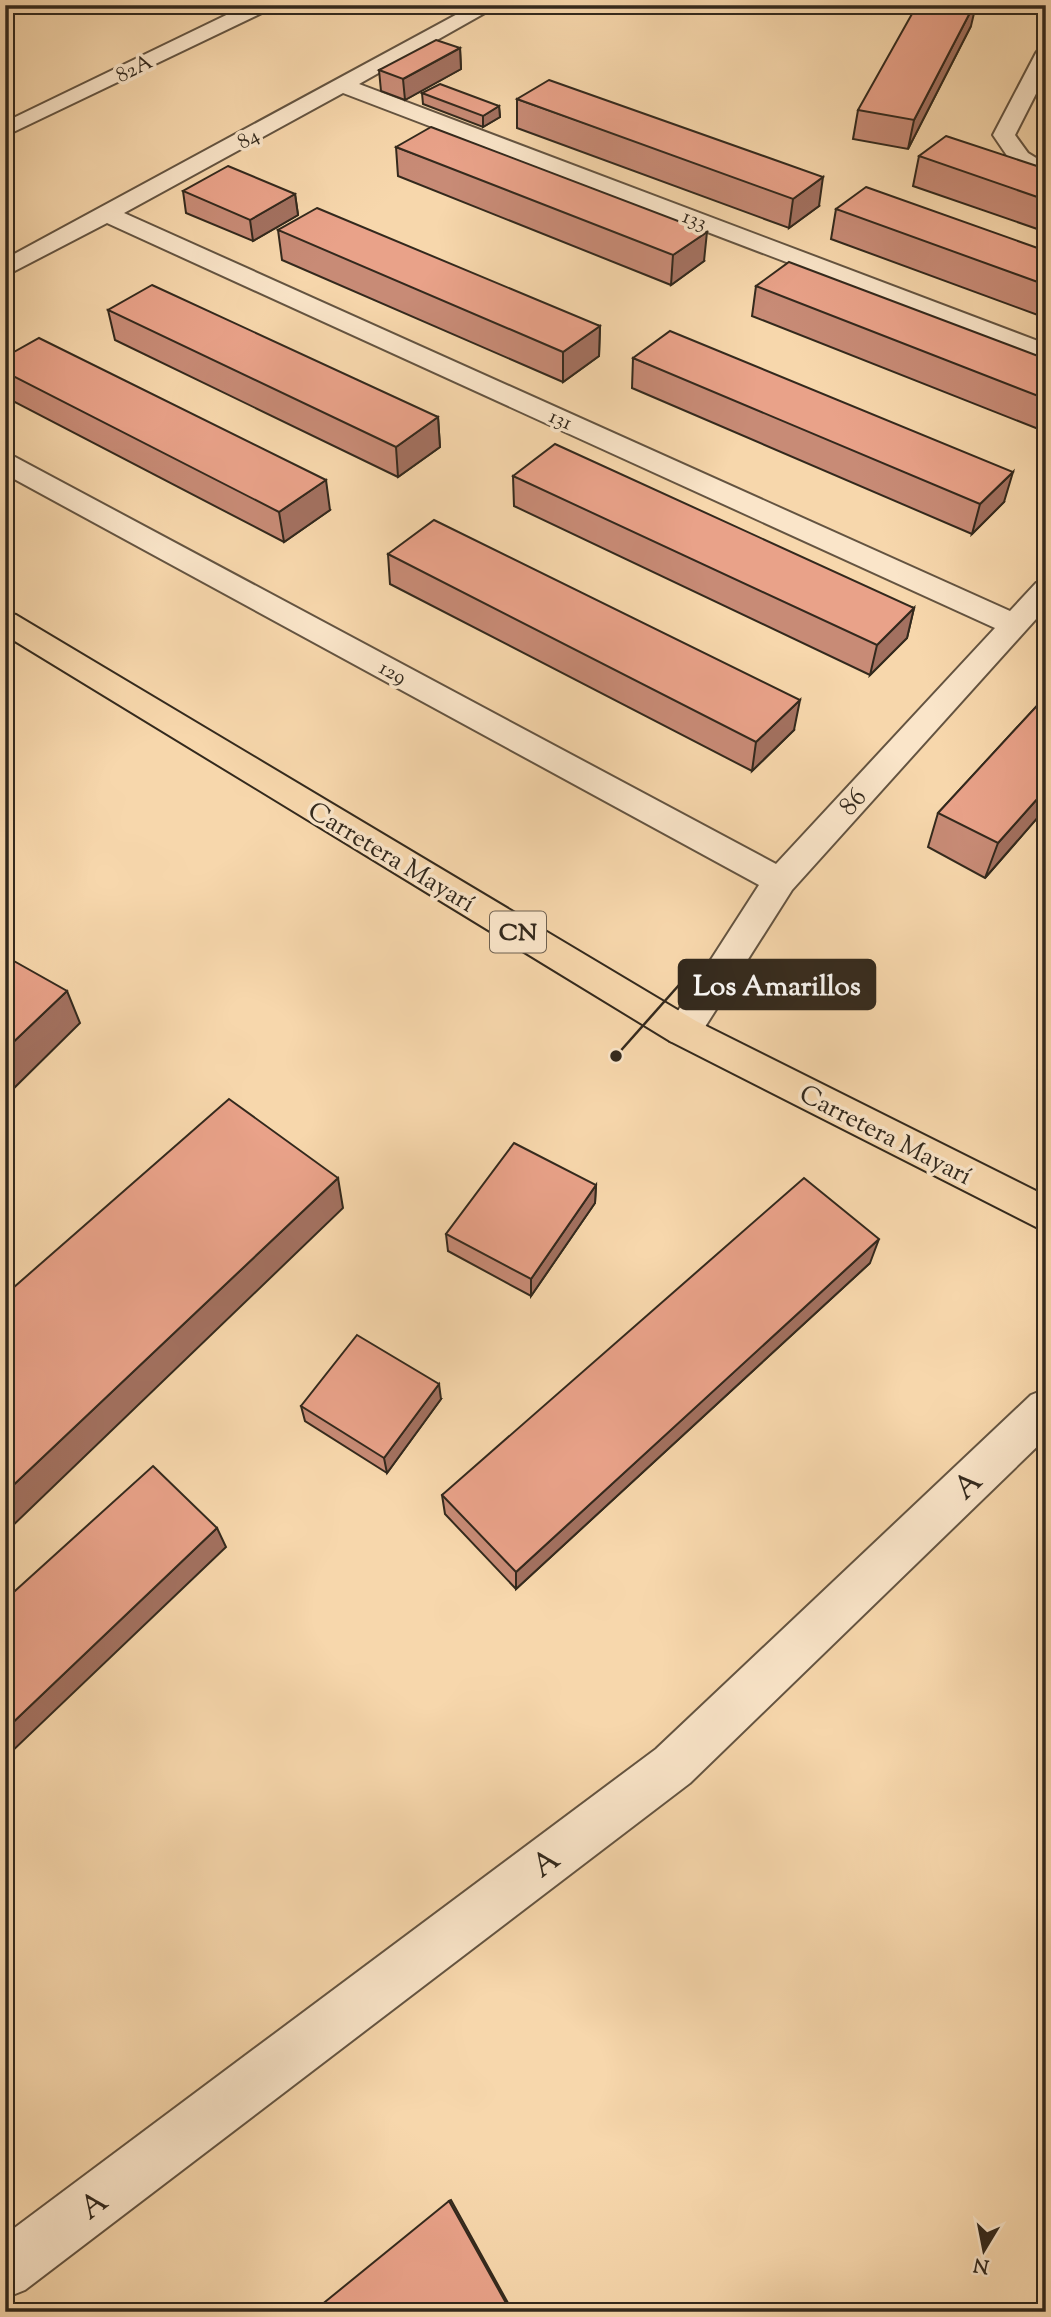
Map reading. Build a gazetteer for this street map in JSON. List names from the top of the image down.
{
  "streets": {
    "main road": ["Carretera Mayarí", "CN"],
    "street": [
      "82A",
      "84",
      "133",
      "131",
      "129",
      "86",
      "A"
    ]
  },
  "crossings": [
    ["84", "133"],
    ["84", "131"],
    ["131", "86"],
    ["129", "86"],
    ["86", "Carretera Mayarí"]
  ],
  "places": ["Los Amarillos"],
  "north": "bottom"
}
